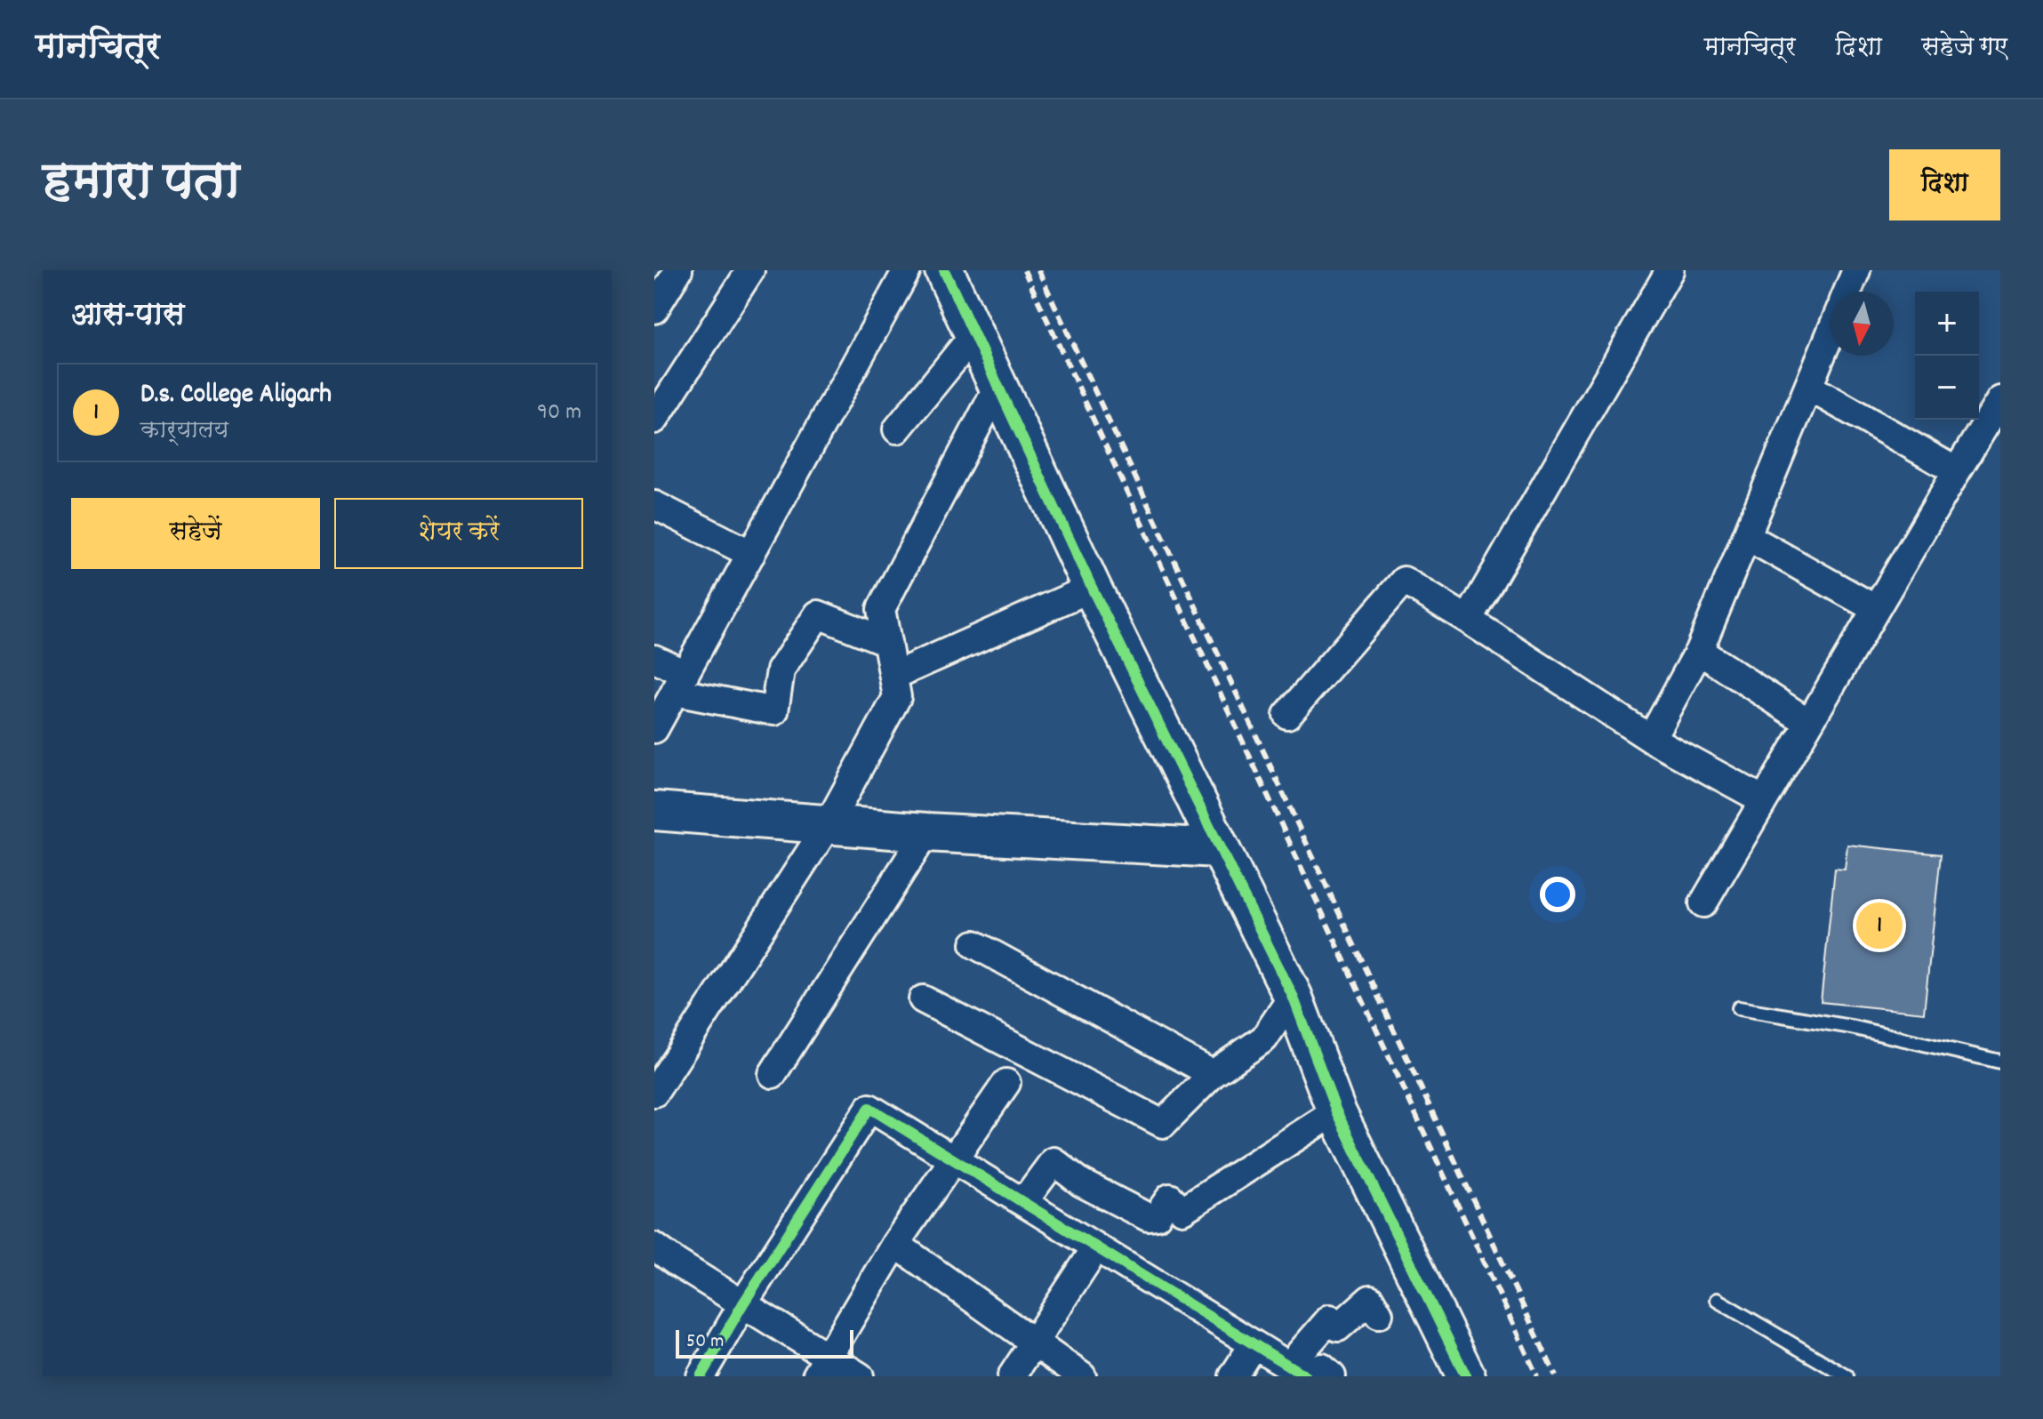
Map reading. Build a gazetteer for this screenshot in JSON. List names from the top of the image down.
{
  "scale_bar": "50 m",
  "north": "bottom",
  "page": {
    "header": "मानचित्र",
    "nav": ["मानचित्र", "दिशा", "सहेजे गए"],
    "title": "हमारा पता",
    "buttons": [
      "दिशा",
      ["सहेजें", "शेयर करें"]
    ],
    "heading": "आस-पास",
    "map_buttons": ["+", "−"],
    "list": [
      {
        "mark": "1",
        "name": "D.s. College Aligarh",
        "note": "कार्यालय",
        "value": "90 m"
      }
    ],
    "pins": "1",
    "scale": "50 m"
  }
}
